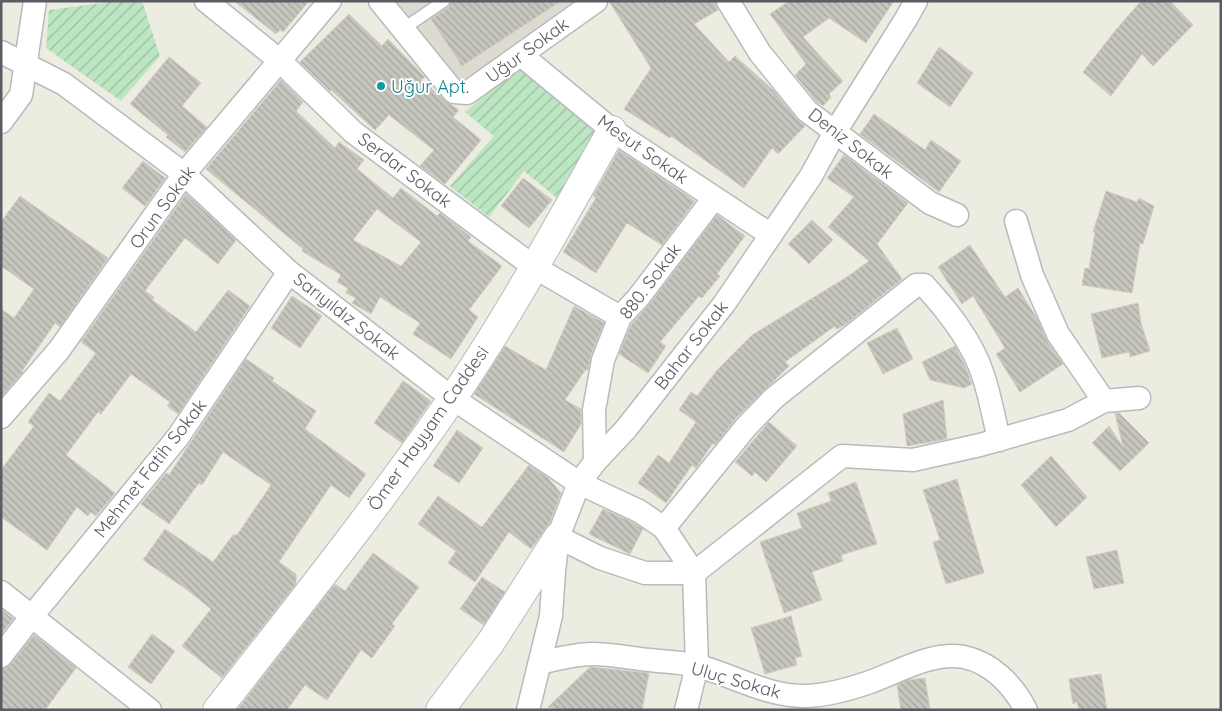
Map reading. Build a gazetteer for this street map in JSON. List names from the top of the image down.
{
  "streets": {
    "street": [
      "Uğur Sokak",
      "Deniz Sokak",
      "Mesut Sokak",
      "Serdar Sokak",
      "Orun Sokak",
      "880. Sokak",
      "Sarıyıldız Sokak",
      "Bahar Sokak",
      "Ömer Hayyam Caddesi",
      "Mehmet Fatih Sokak",
      "Uluç Sokak"
    ]
  },
  "crossings": [
    ["Uğur Sokak", "Mesut Sokak"],
    ["Deniz Sokak", "Bahar Sokak"],
    ["Mesut Sokak", "880. Sokak"],
    ["Mesut Sokak", "Bahar Sokak"],
    ["Mesut Sokak", "Ömer Hayyam Caddesi"],
    ["Serdar Sokak", "Orun Sokak"],
    ["Serdar Sokak", "880. Sokak"],
    ["Serdar Sokak", "Ömer Hayyam Caddesi"],
    ["Orun Sokak", "Sarıyıldız Sokak"],
    ["880. Sokak", "Bahar Sokak"],
    ["Sarıyıldız Sokak", "Bahar Sokak"],
    ["Sarıyıldız Sokak", "Ömer Hayyam Caddesi"],
    ["Sarıyıldız Sokak", "Mehmet Fatih Sokak"],
    ["Bahar Sokak", "Uluç Sokak"]
  ],
  "places": ["Uğur Apt."]
}
